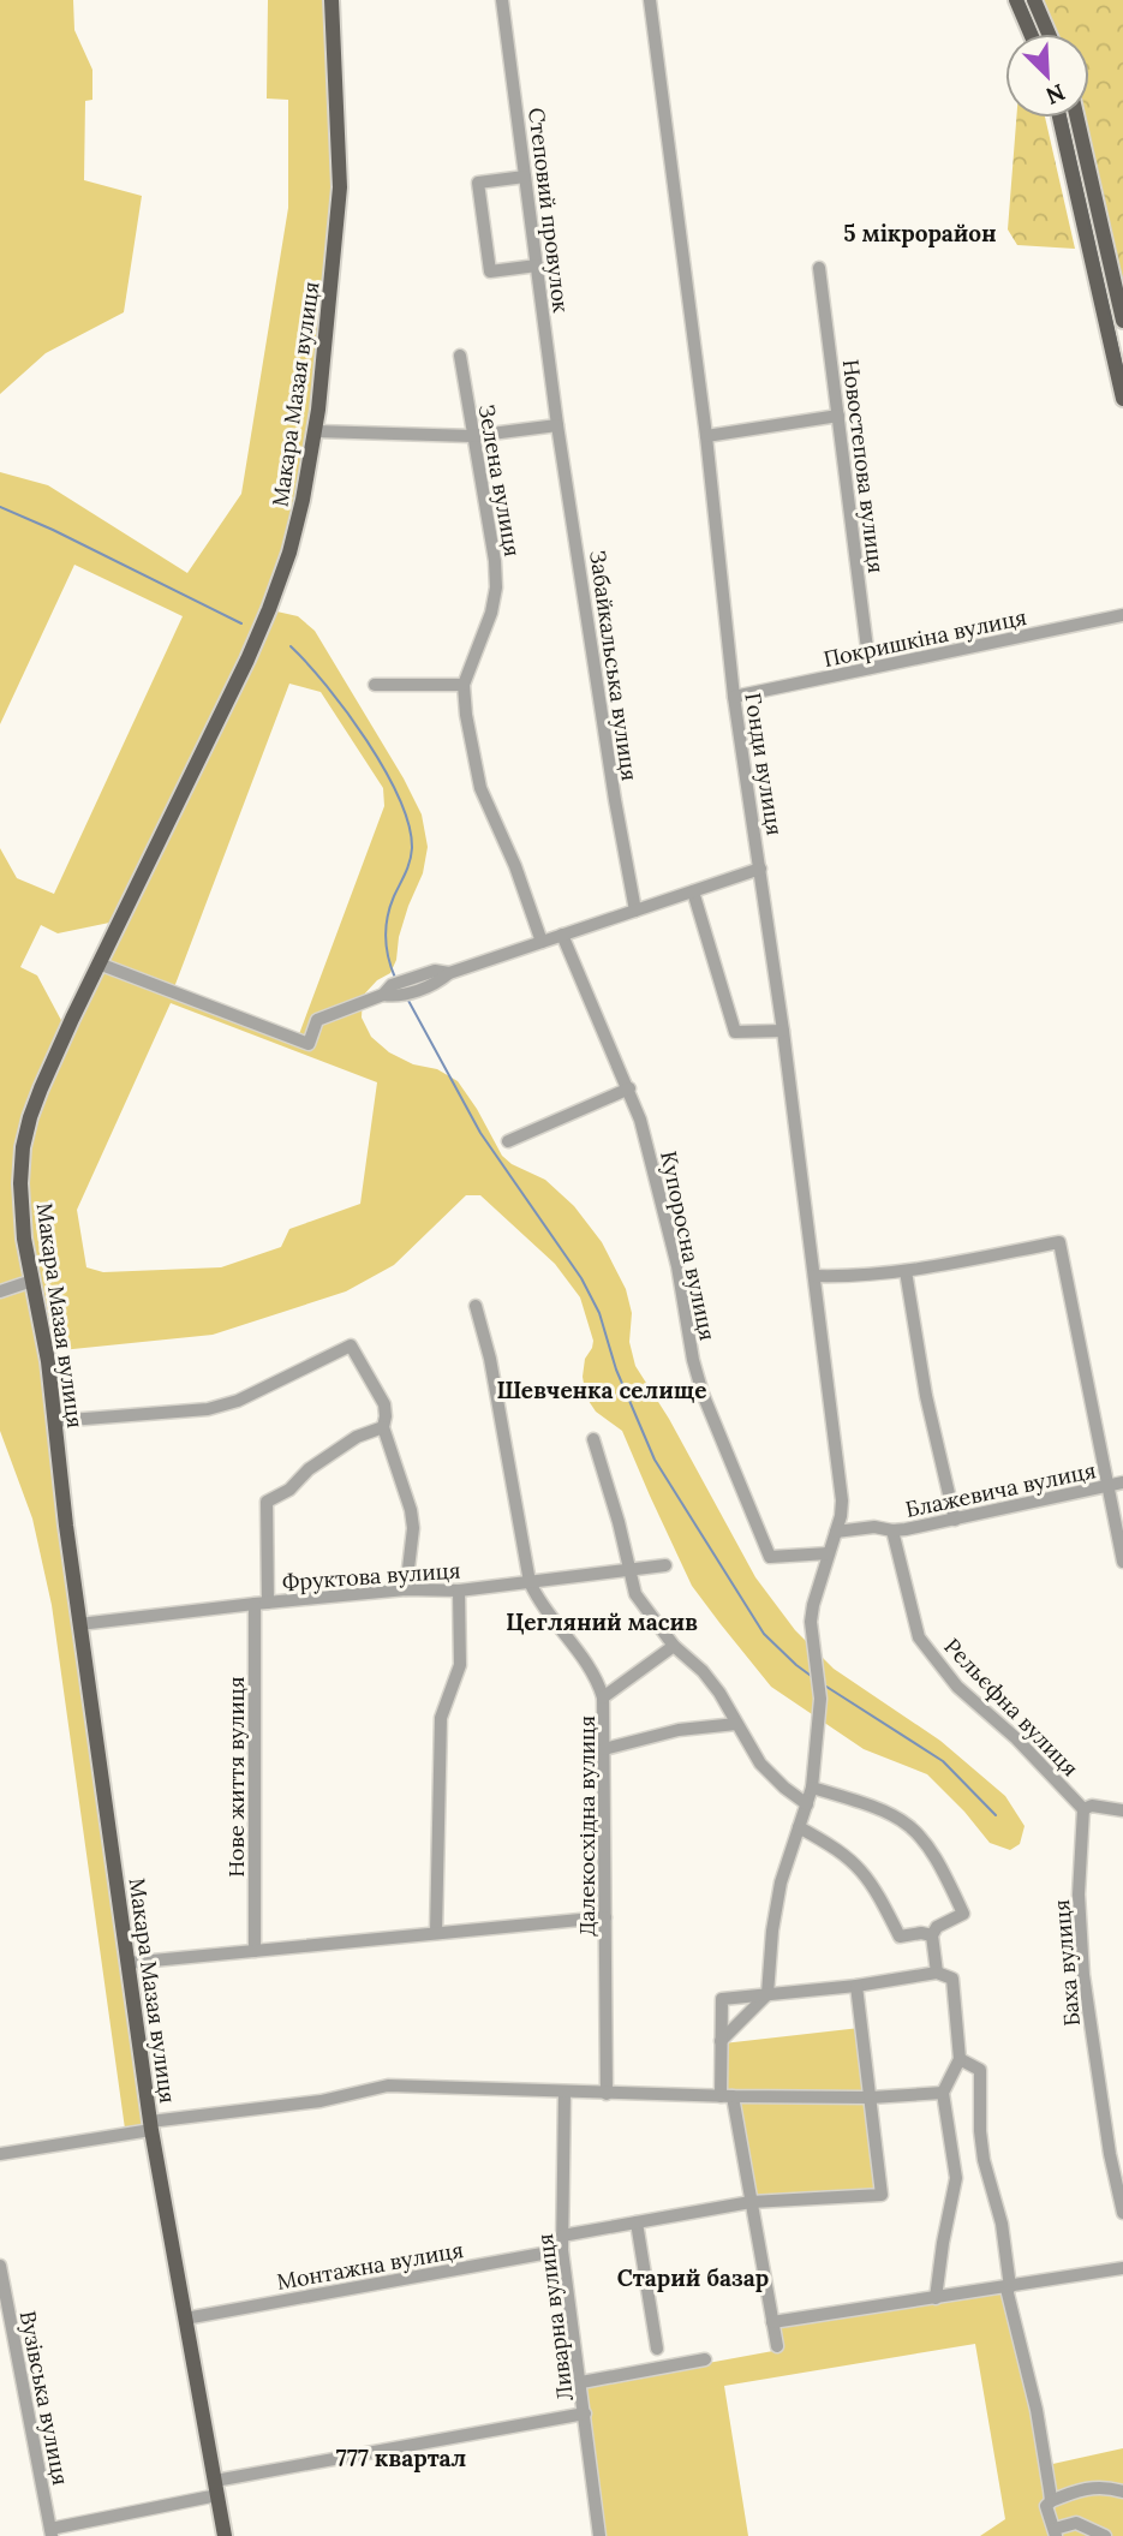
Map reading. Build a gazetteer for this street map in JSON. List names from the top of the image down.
{
  "streets": {
    "main road": ["Макара Мазая вулиця"],
    "street": [
      "Степовий провулок",
      "Новостепова вулиця",
      "Зелена вулиця",
      "Покришкіна вулиця",
      "Забайкальська вулиця",
      "Гонди вулиця",
      "Купоросна вулиця",
      "Блажевича вулиця",
      "Фруктова вулиця",
      "Рельєфна вулиця",
      "Нове життя вулиця",
      "Далекосхідна вулиця",
      "Баха вулиця",
      "Монтажна вулиця",
      "Ливарна вулиця",
      "Вузівська вулиця"
    ]
  },
  "crossings": [
    ["Степовий провулок", "Забайкальська вулиця"],
    ["Макара Мазая вулиця", "Фруктова вулиця"],
    ["Макара Мазая вулиця", "Монтажна вулиця"],
    ["Новостепова вулиця", "Покришкіна вулиця"],
    ["Покришкіна вулиця", "Гонди вулиця"],
    ["Гонди вулиця", "Блажевича вулиця"],
    ["Блажевича вулиця", "Рельєфна вулиця"],
    ["Фруктова вулиця", "Нове життя вулиця"],
    ["Фруктова вулиця", "Далекосхідна вулиця"],
    ["Рельєфна вулиця", "Баха вулиця"],
    ["Монтажна вулиця", "Ливарна вулиця"]
  ],
  "districts": [
    "5 мікрорайон",
    "Шевченка селище",
    "Цегляний масив",
    "Старий базар",
    "777 квартал"
  ],
  "north": "bottom right"
}
